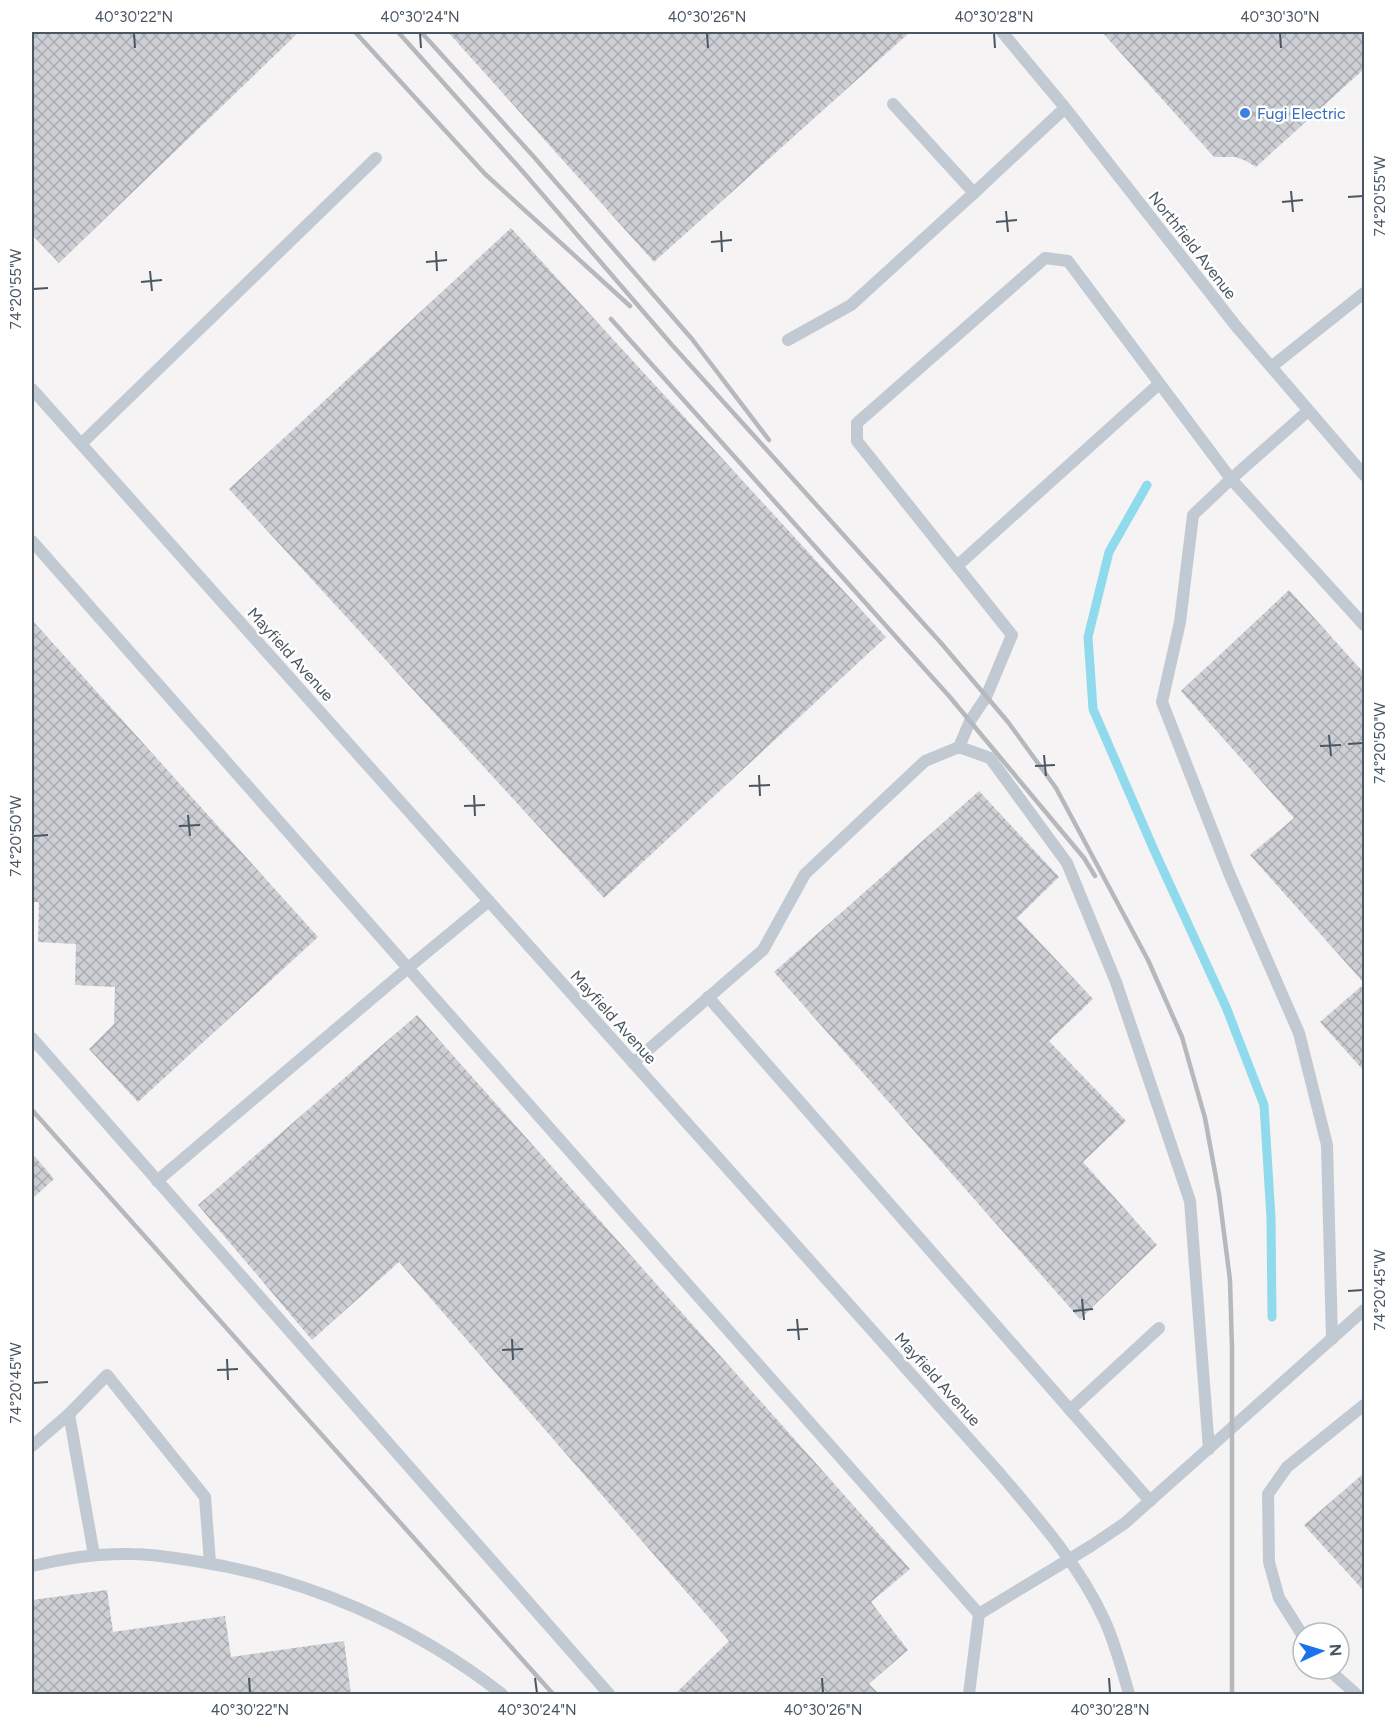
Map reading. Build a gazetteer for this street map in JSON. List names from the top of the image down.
{
  "streets": {
    "lane": ["Northfield Avenue", "Mayfield Avenue"]
  },
  "places": ["Fugi Electric"],
  "north": "right",
  "coordinates": [
    "40°30'22\"N",
    "40°30'24\"N",
    "40°30'26\"N",
    "40°30'28\"N",
    "40°30'30\"N",
    "74°20'55\"W",
    "74°20'50\"W",
    "74°20'45\"W"
  ]
}
